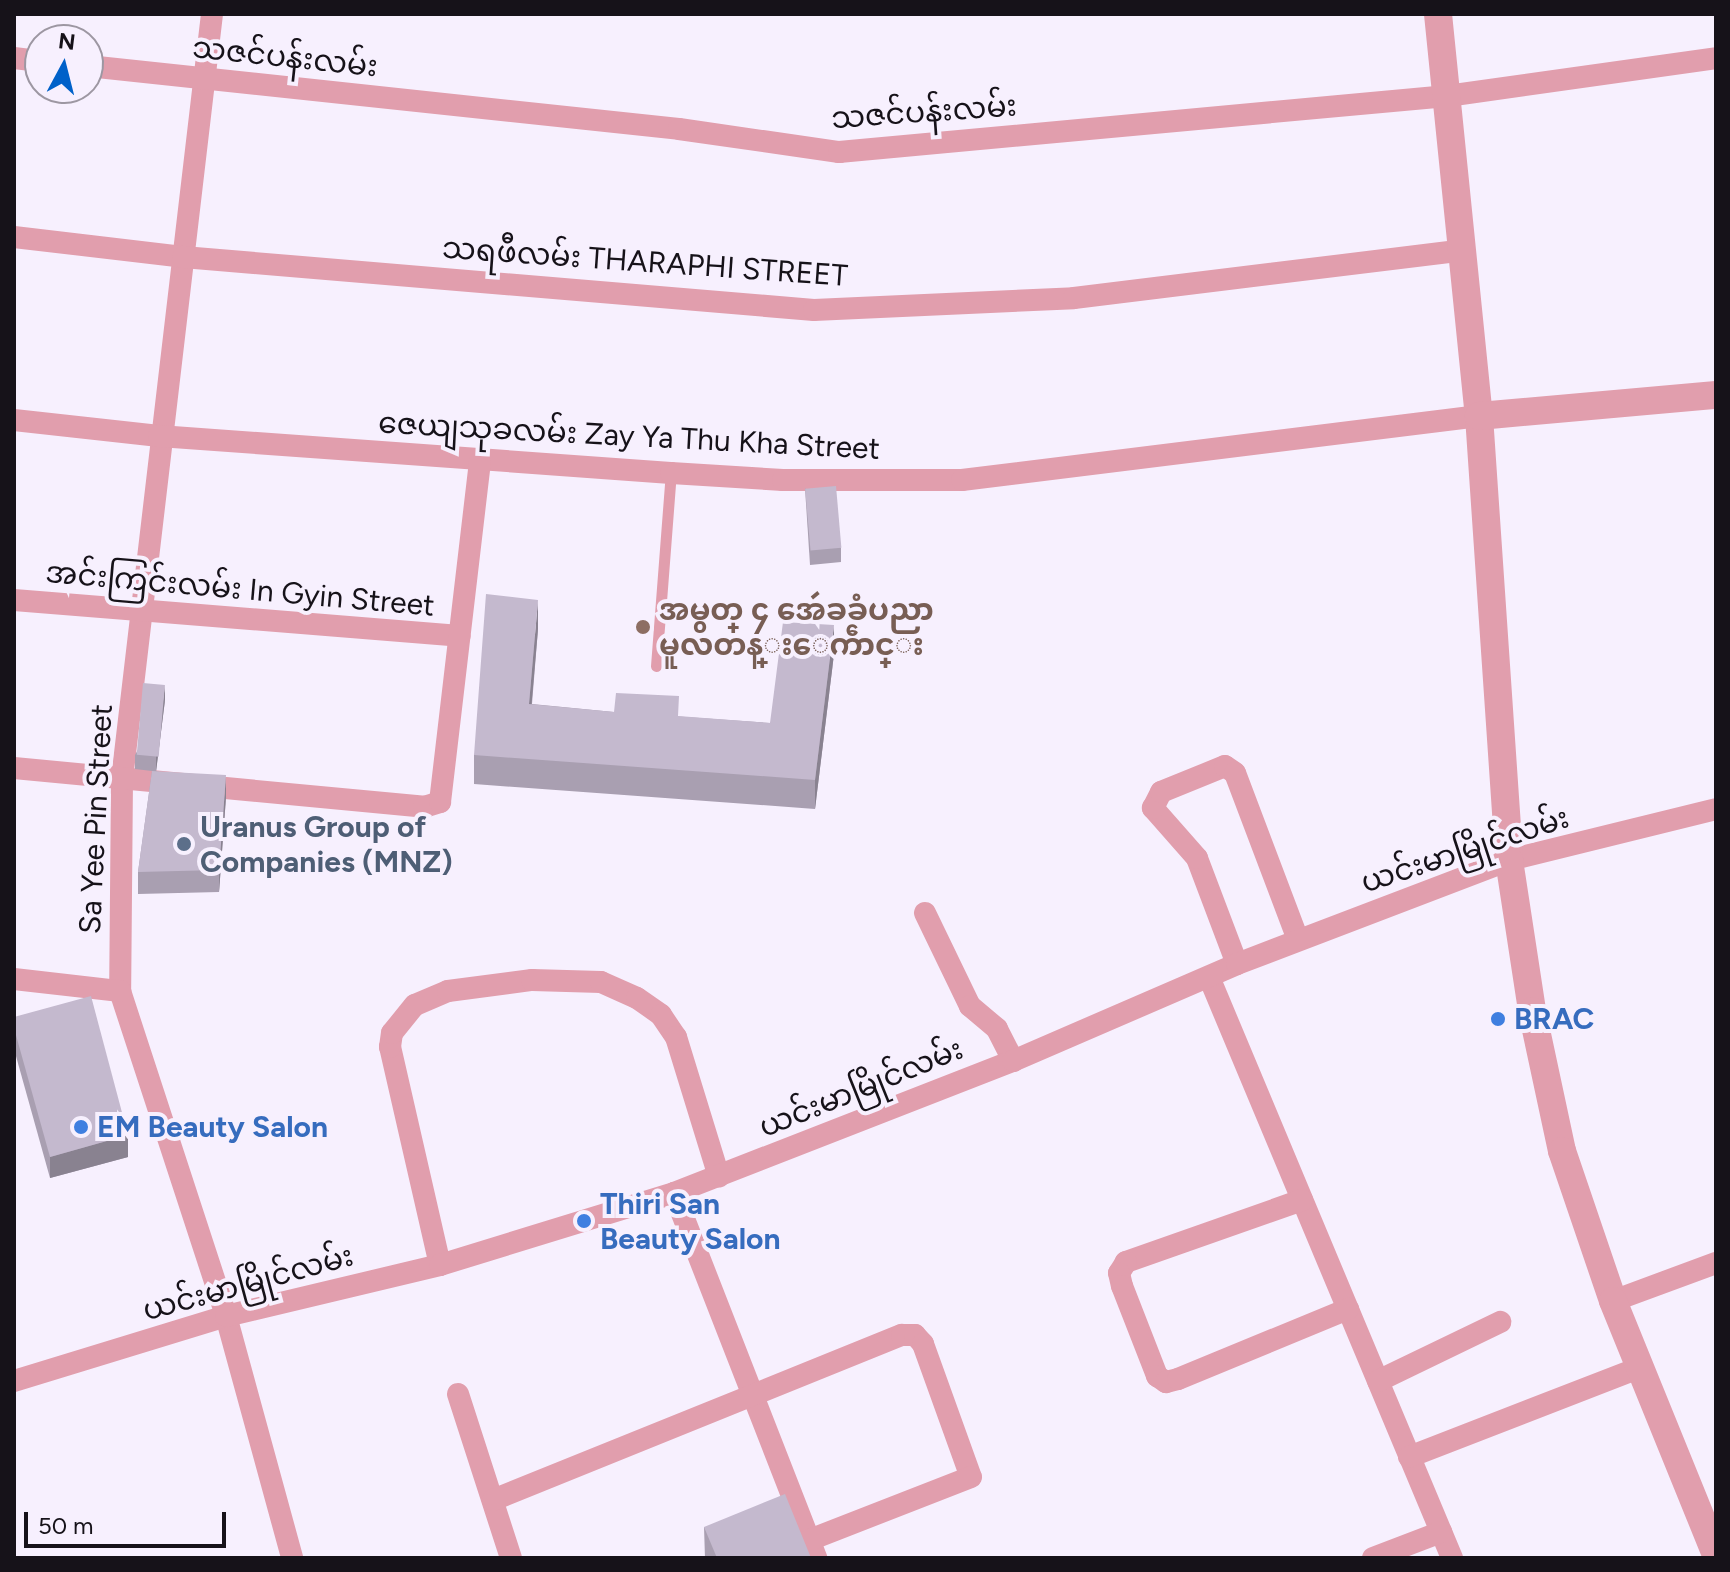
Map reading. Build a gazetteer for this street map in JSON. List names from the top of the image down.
{
  "streets": {
    "street": [
      "သဇင်ပန်းလမ်း",
      "သရဖီလမ်း THARAPHI STREET",
      "ဇေယျသုခလမ်း Zay Ya Thu Kha Street",
      "အင်းကြင်းလမ်း In Gyin Street",
      "Sa Yee Pin Street",
      "ယင်းမာမြိုင်လမ်း"
    ]
  },
  "crossings": [
    ["သဇင်ပန်းလမ်း", "Sa Yee Pin Street"],
    ["သရဖီလမ်း THARAPHI STREET", "Sa Yee Pin Street"],
    ["ဇေယျသုခလမ်း Zay Ya Thu Kha Street", "Sa Yee Pin Street"],
    ["အင်းကြင်းလမ်း In Gyin Street", "Sa Yee Pin Street"],
    ["Sa Yee Pin Street", "ယင်းမာမြိုင်လမ်း"]
  ],
  "places": [
    "အမွတ္ ၄ အေဴခခံပညာ မူလတန္းေကဵာင္း",
    "Uranus Group of Companies (MNZ)",
    "BRAC",
    "EM Beauty Salon",
    "Thiri San Beauty Salon"
  ],
  "scale_bar": "50 m",
  "north": "top"
}
